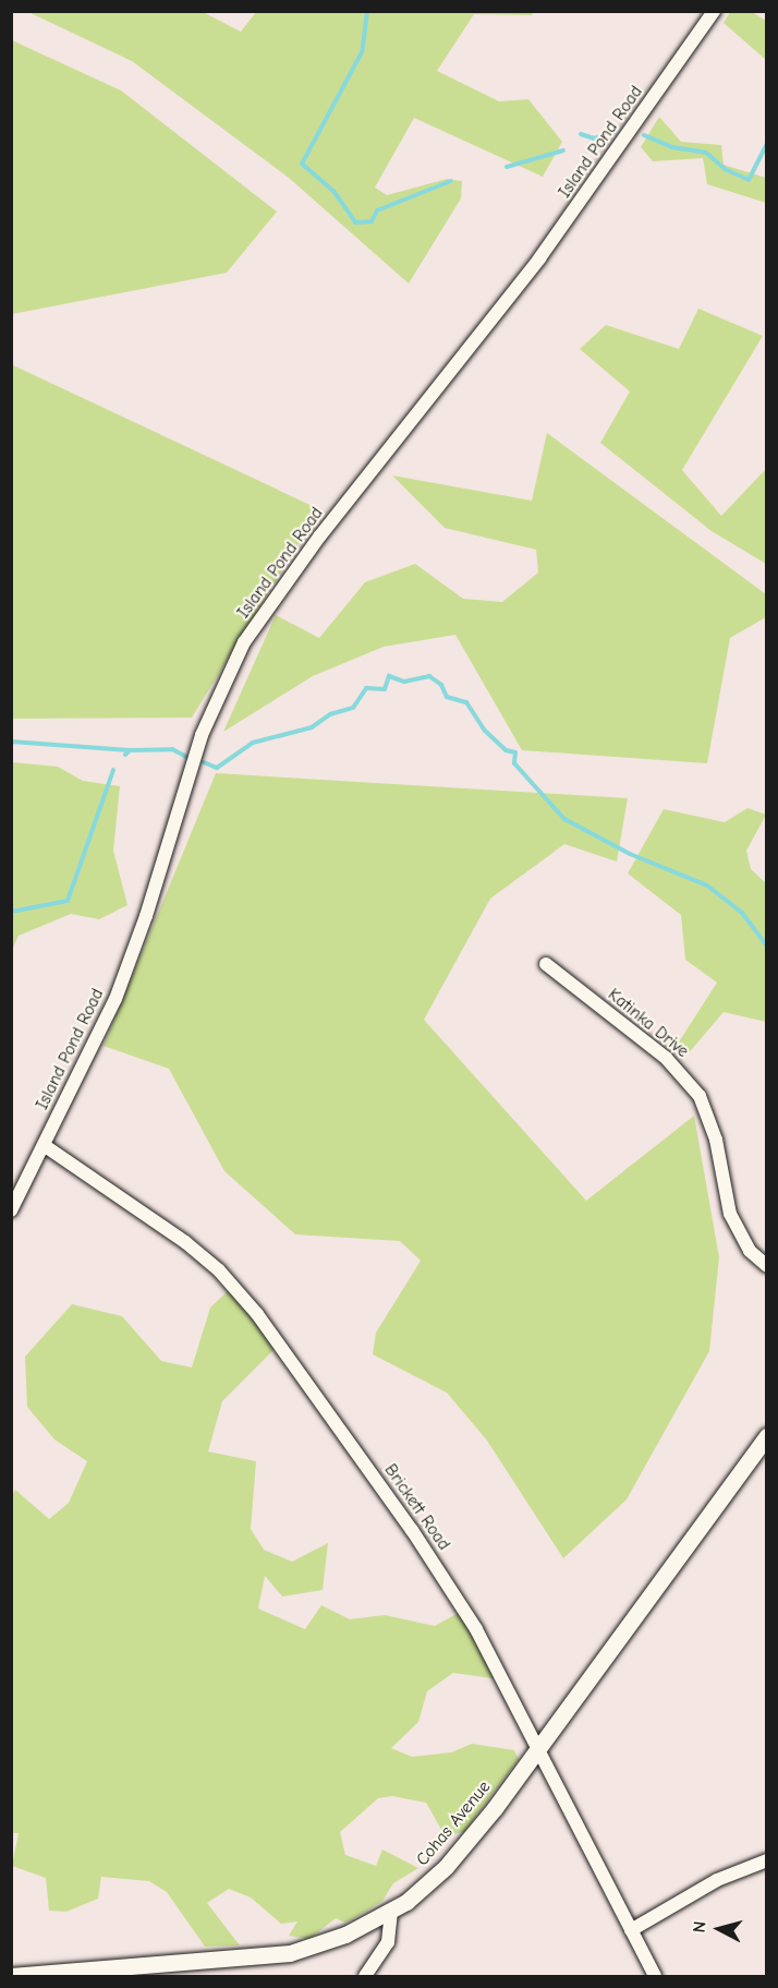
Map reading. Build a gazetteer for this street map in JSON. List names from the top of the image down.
{
  "streets": {
    "street": [
      "Island Pond Road",
      "Katinka Drive",
      "Brickett Road",
      "Cohas Avenue"
    ]
  },
  "crossings": [
    ["Island Pond Road", "Brickett Road"],
    ["Brickett Road", "Cohas Avenue"]
  ],
  "north": "left"
}
